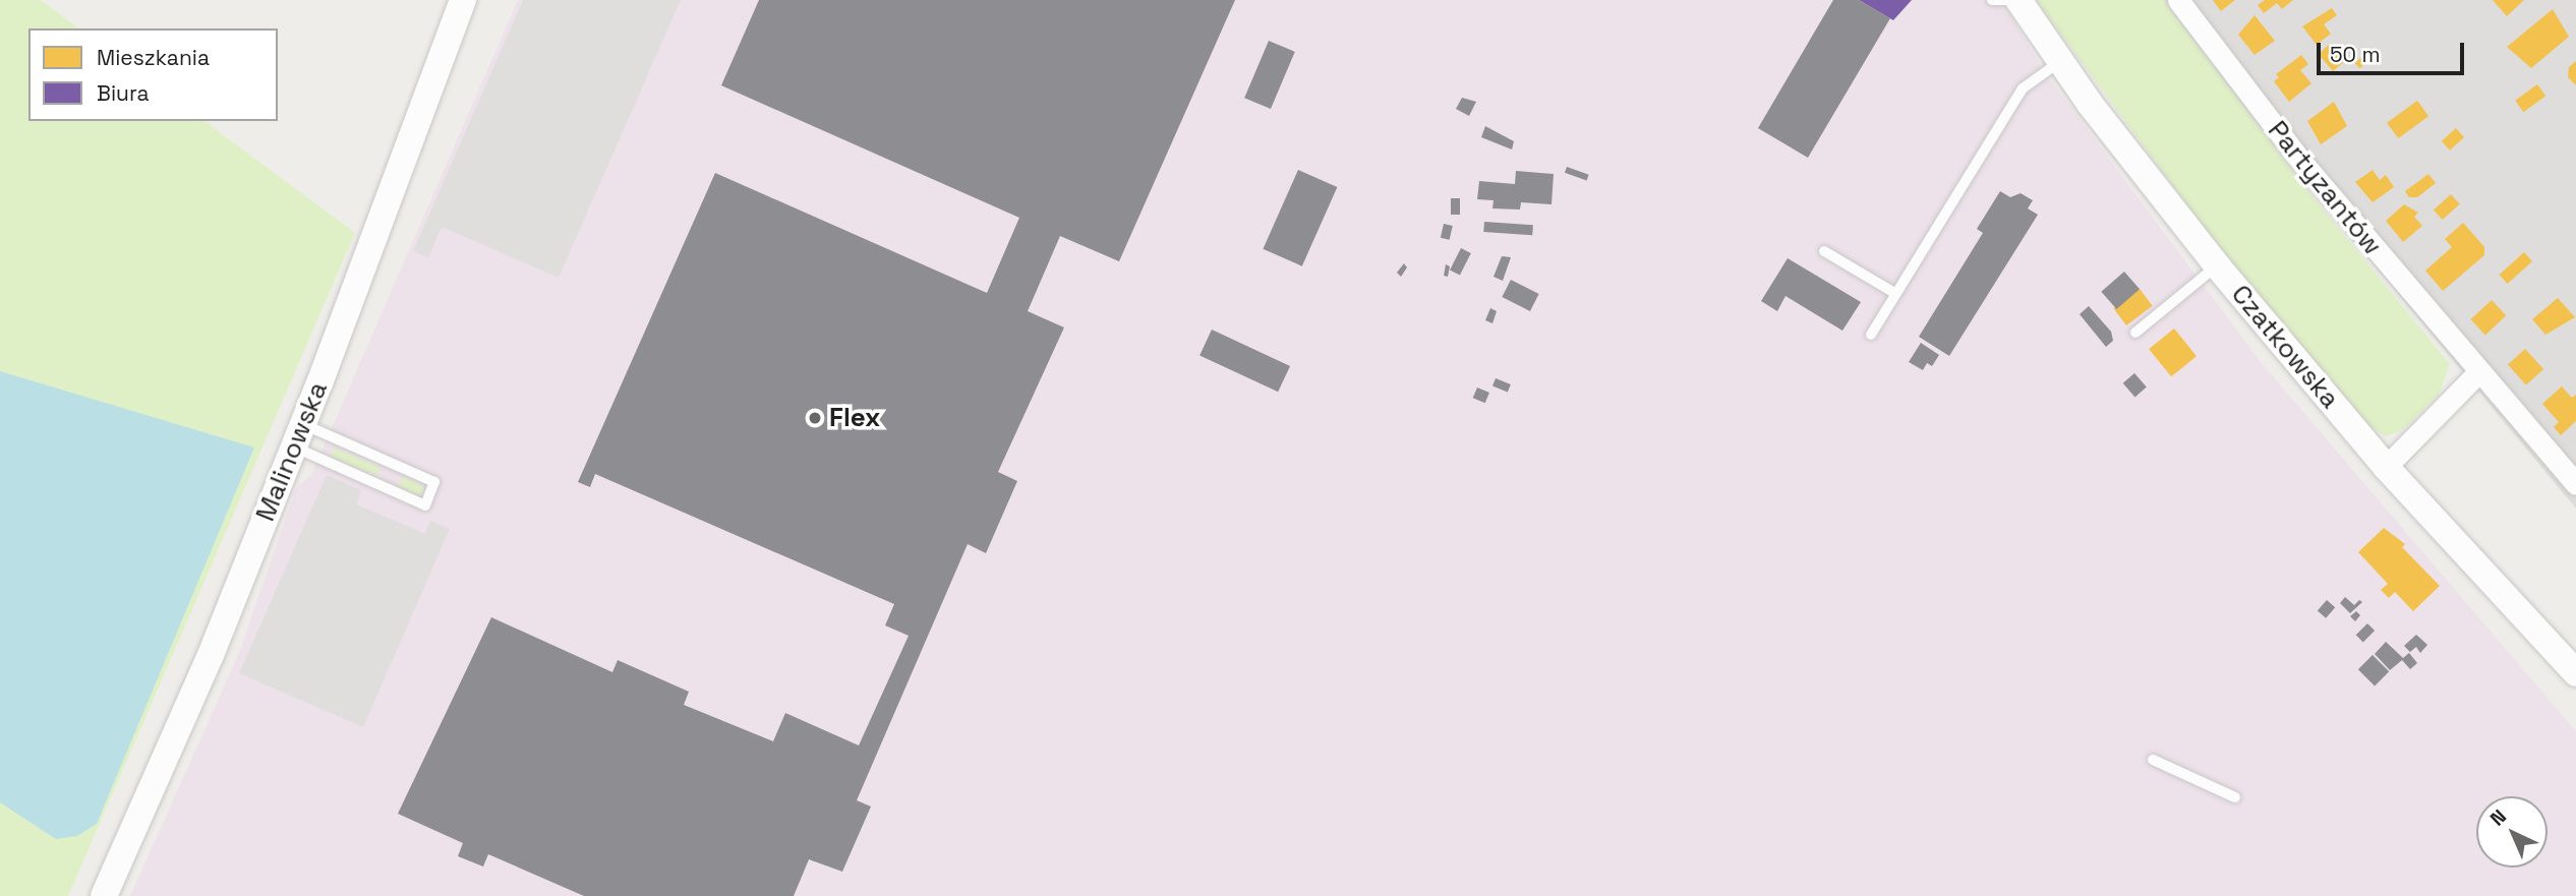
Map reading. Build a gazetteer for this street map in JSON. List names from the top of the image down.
{
  "streets": {
    "street": ["Partyzantów", "Czatkowska", "Malinowska"]
  },
  "places": ["Flex"],
  "legend": ["Mieszkania", "Biura"],
  "scale_bar": "50 m",
  "north": "top left"
}
